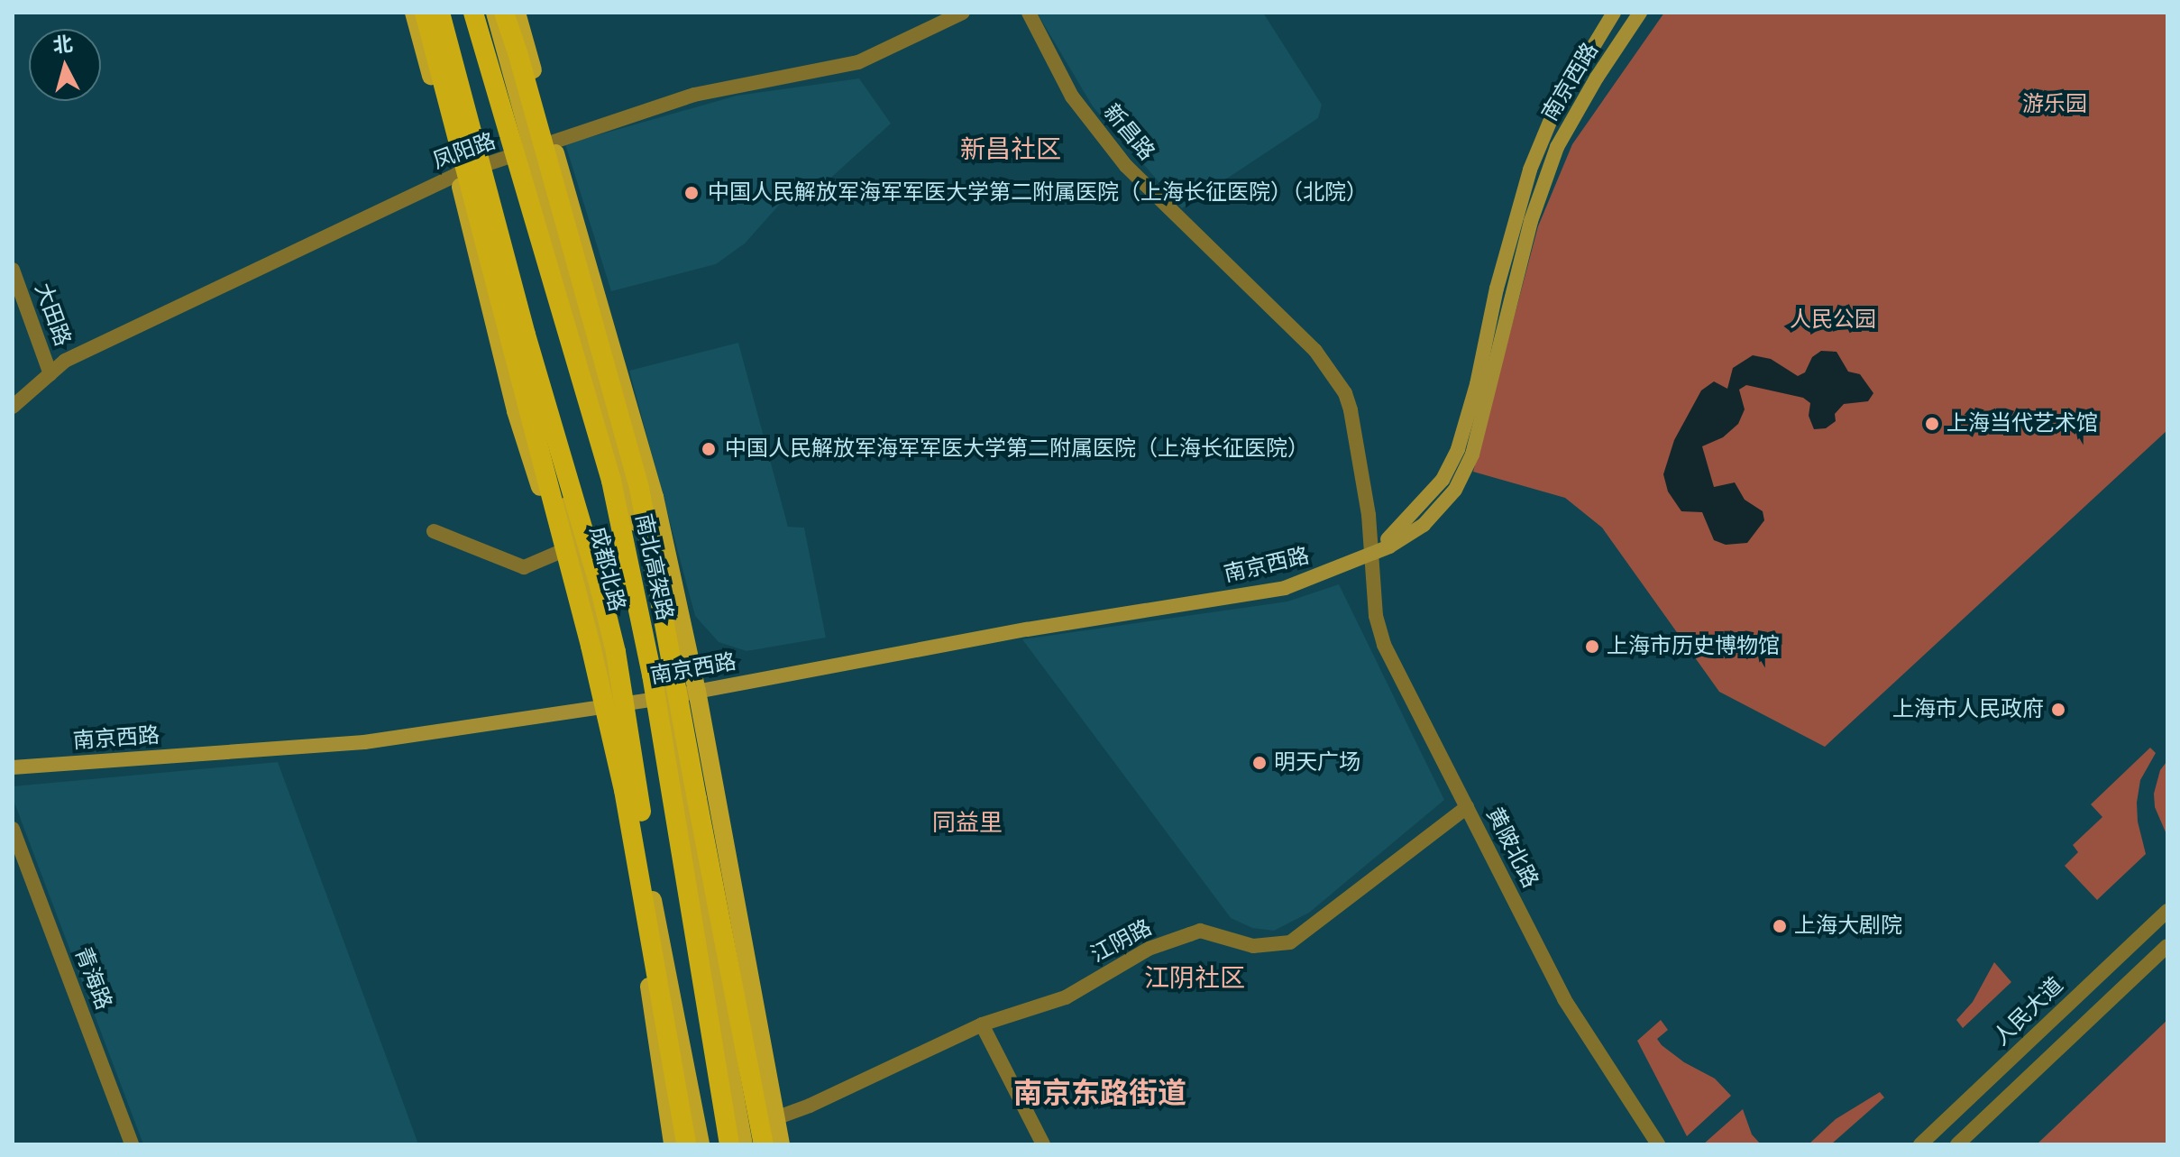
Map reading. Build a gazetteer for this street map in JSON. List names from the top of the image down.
{
  "streets": {
    "highway": ["南北高架路"],
    "main road": ["南京西路", "成都北路"],
    "street": [
      "新昌路",
      "凤阳路",
      "大田路",
      "黄陂北路",
      "江阴路",
      "青海路",
      "人民大道"
    ]
  },
  "crossings": [
    ["南京西路", "新昌路"],
    ["南京西路", "成都北路"],
    ["南京西路", "黄陂北路"],
    ["新昌路", "黄陂北路"],
    ["凤阳路", "大田路"],
    ["凤阳路", "成都北路"],
    ["黄陂北路", "江阴路"]
  ],
  "districts": [
    "新昌社区",
    "同益里",
    "江阴社区",
    "南京东路街道"
  ],
  "parks": ["游乐园", "人民公园"],
  "places": [
    "中国人民解放军海军军医大学第二附属医院（上海长征医院）（北院）",
    "上海当代艺术馆",
    "中国人民解放军海军军医大学第二附属医院（上海长征医院）",
    "上海市历史博物馆",
    "上海市人民政府",
    "明天广场",
    "上海大剧院"
  ],
  "north": "top"
}
